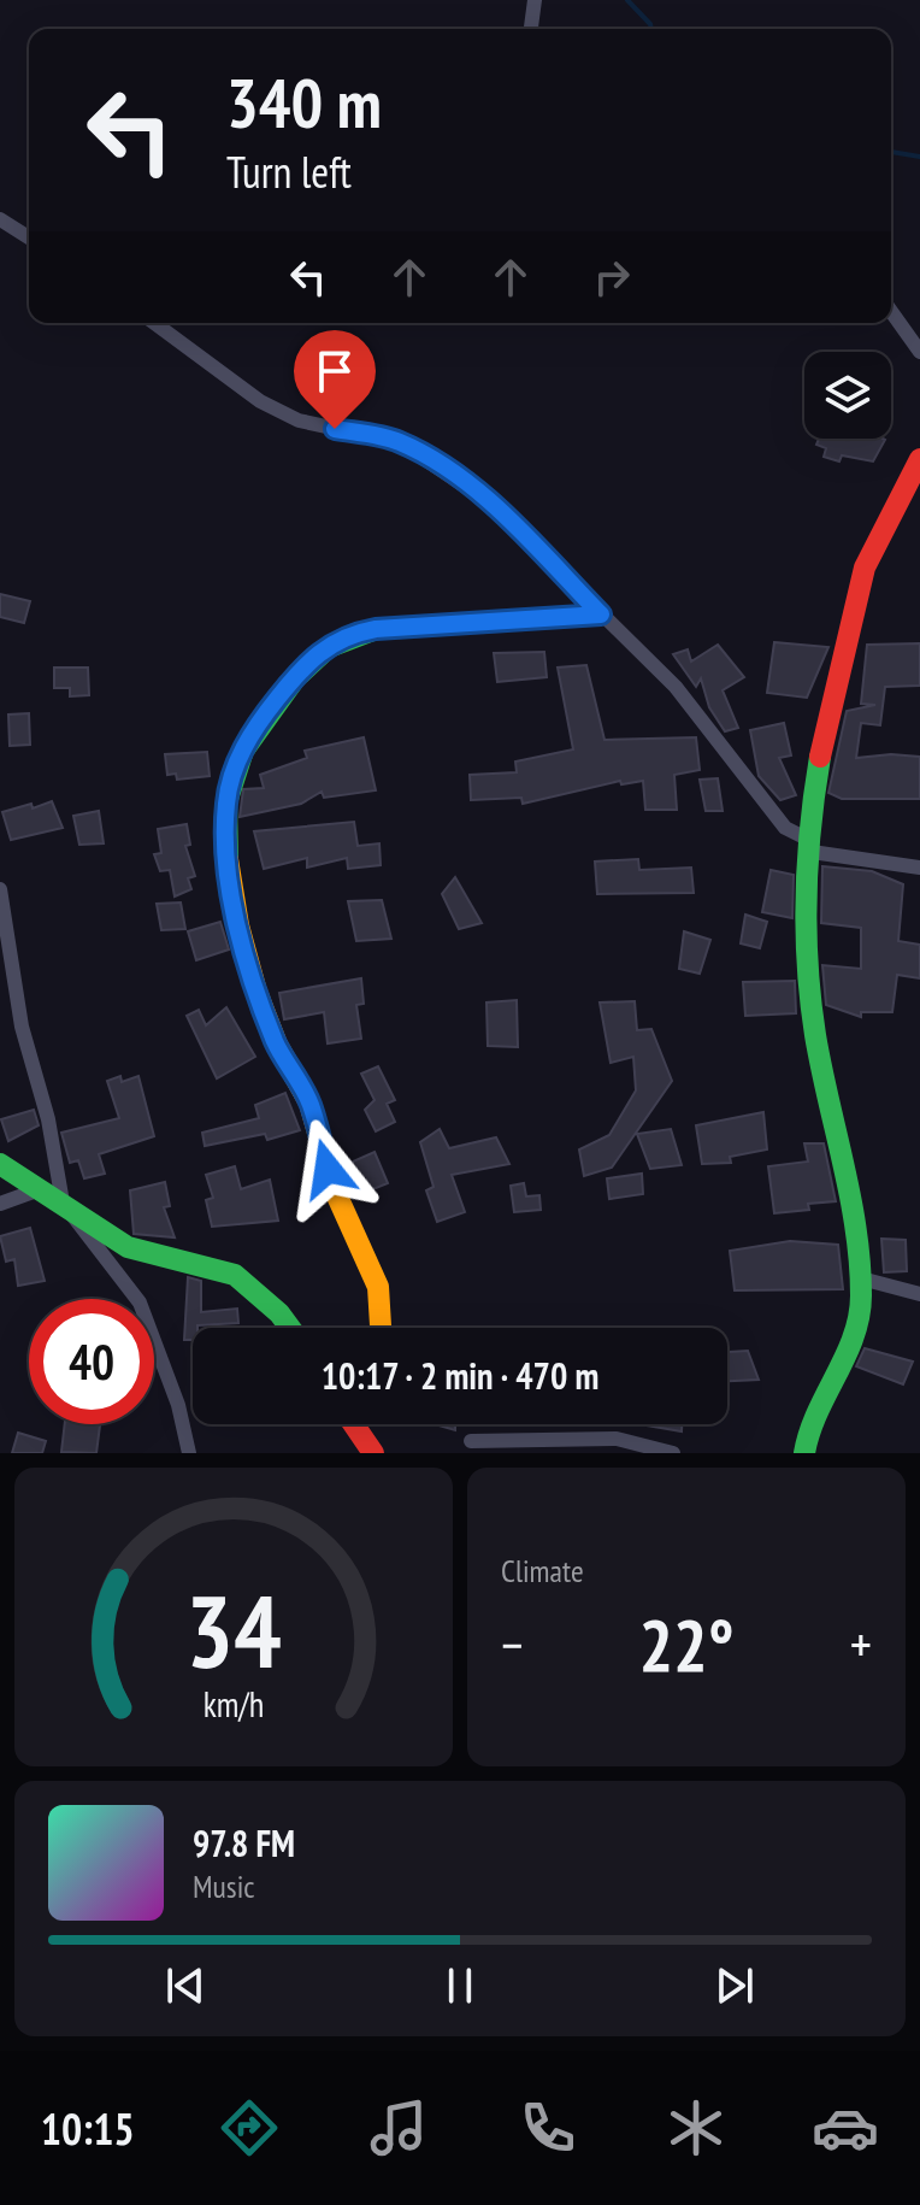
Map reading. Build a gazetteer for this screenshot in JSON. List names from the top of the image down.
{
  "page": {
    "turn": ["340 m", "Turn left"],
    "limit": "40",
    "trip": "10:17 · 2 min · 470 m",
    "tile": "Climate",
    "heat": ["−", "22°", "+"],
    "song": ["97.8 FM", "Music"],
    "tabs": "10:15",
    "gauge": ["34", "km/h"]
  }
}
